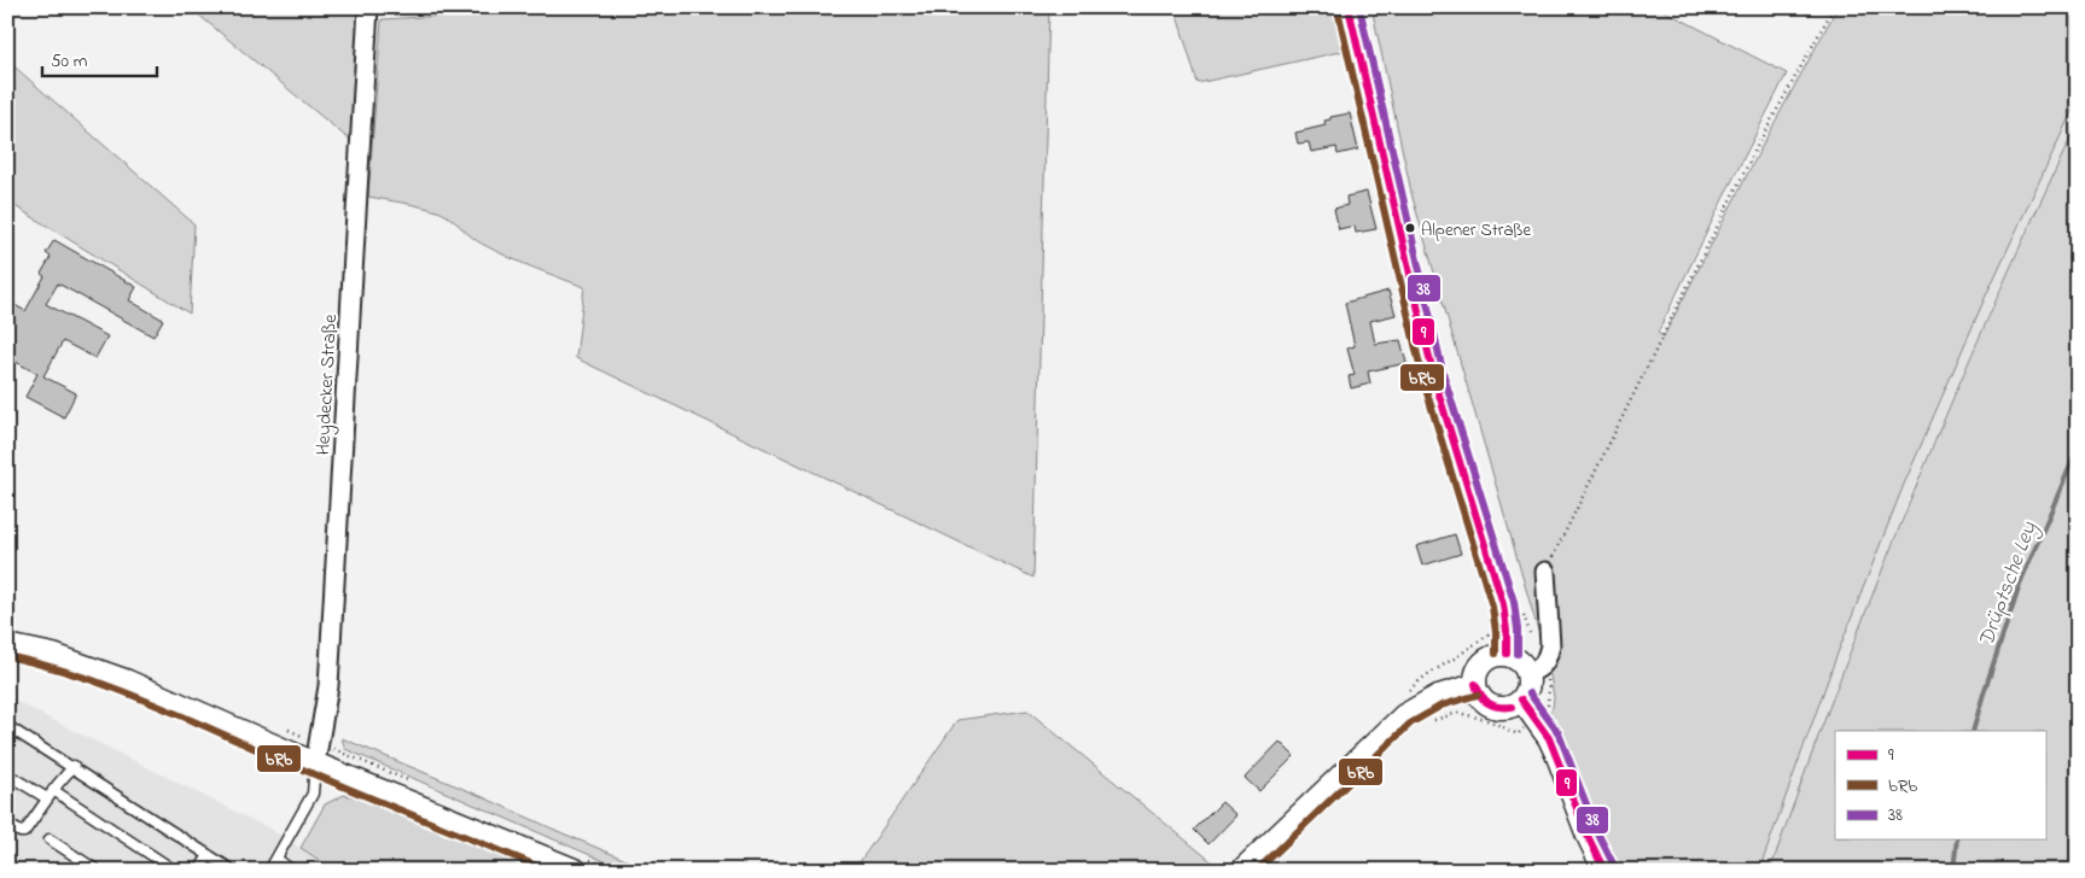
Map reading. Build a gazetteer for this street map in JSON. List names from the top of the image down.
{
  "streets": {
    "street": ["Heydecker Straße"]
  },
  "water": ["Drüptsche Ley"],
  "places": ["Alpener Straße"],
  "lines": ["transit line 9", "transit line 38", "transit line bRb"],
  "legend": ["9", "bRb", "38"],
  "scale_bar": "50 m"
}
